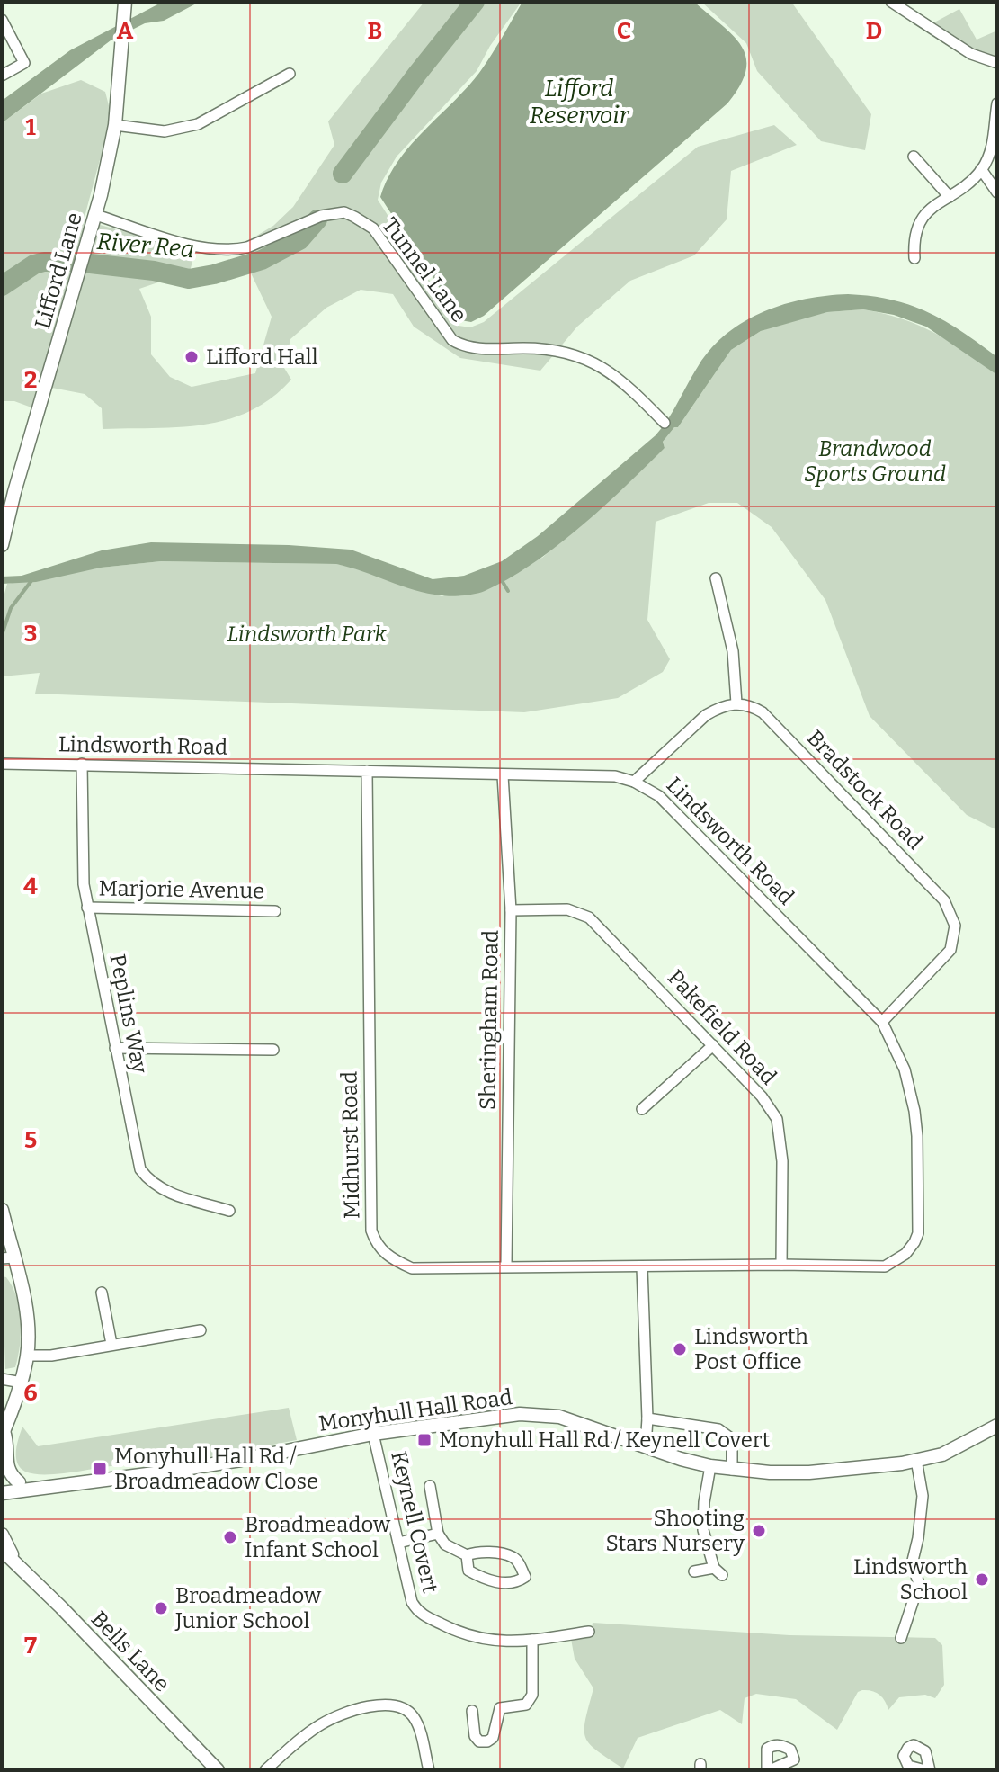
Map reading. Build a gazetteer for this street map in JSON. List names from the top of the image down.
{
  "streets": {
    "street": [
      "Tunnel Lane",
      "Lifford Lane",
      "Lindsworth Road",
      "Bradstock Road",
      "Marjorie Avenue",
      "Peplins Way",
      "Sheringham Road",
      "Pakefield Road",
      "Midhurst Road",
      "Monyhull Hall Road",
      "Keynell Covert",
      "Bells Lane"
    ]
  },
  "crossings": [
    ["Tunnel Lane", "Lifford Lane"],
    ["Lindsworth Road", "Bradstock Road"],
    ["Lindsworth Road", "Peplins Way"],
    ["Lindsworth Road", "Sheringham Road"],
    ["Lindsworth Road", "Pakefield Road"],
    ["Lindsworth Road", "Midhurst Road"],
    ["Marjorie Avenue", "Peplins Way"],
    ["Sheringham Road", "Pakefield Road"],
    ["Sheringham Road", "Midhurst Road"],
    ["Monyhull Hall Road", "Keynell Covert"]
  ],
  "water": ["Lifford Reservoir", "River Rea"],
  "parks": ["Brandwood Sports Ground", "Lindsworth Park"],
  "places": {
    "other": [
      "Lifford Hall",
      "Lindsworth Post Office",
      "Shooting Stars Nursery",
      "Broadmeadow Infant School",
      "Lindsworth School",
      "Broadmeadow Junior School"
    ],
    "transit": ["Monyhull Hall Rd / Keynell Covert", "Monyhull Hall Rd / Broadmeadow Close"]
  },
  "grid": {
    "columns": [
      "A",
      "B",
      "C",
      "D"
    ],
    "rows": [
      "1",
      "2",
      "3",
      "4",
      "5",
      "6",
      "7"
    ]
  }
}
